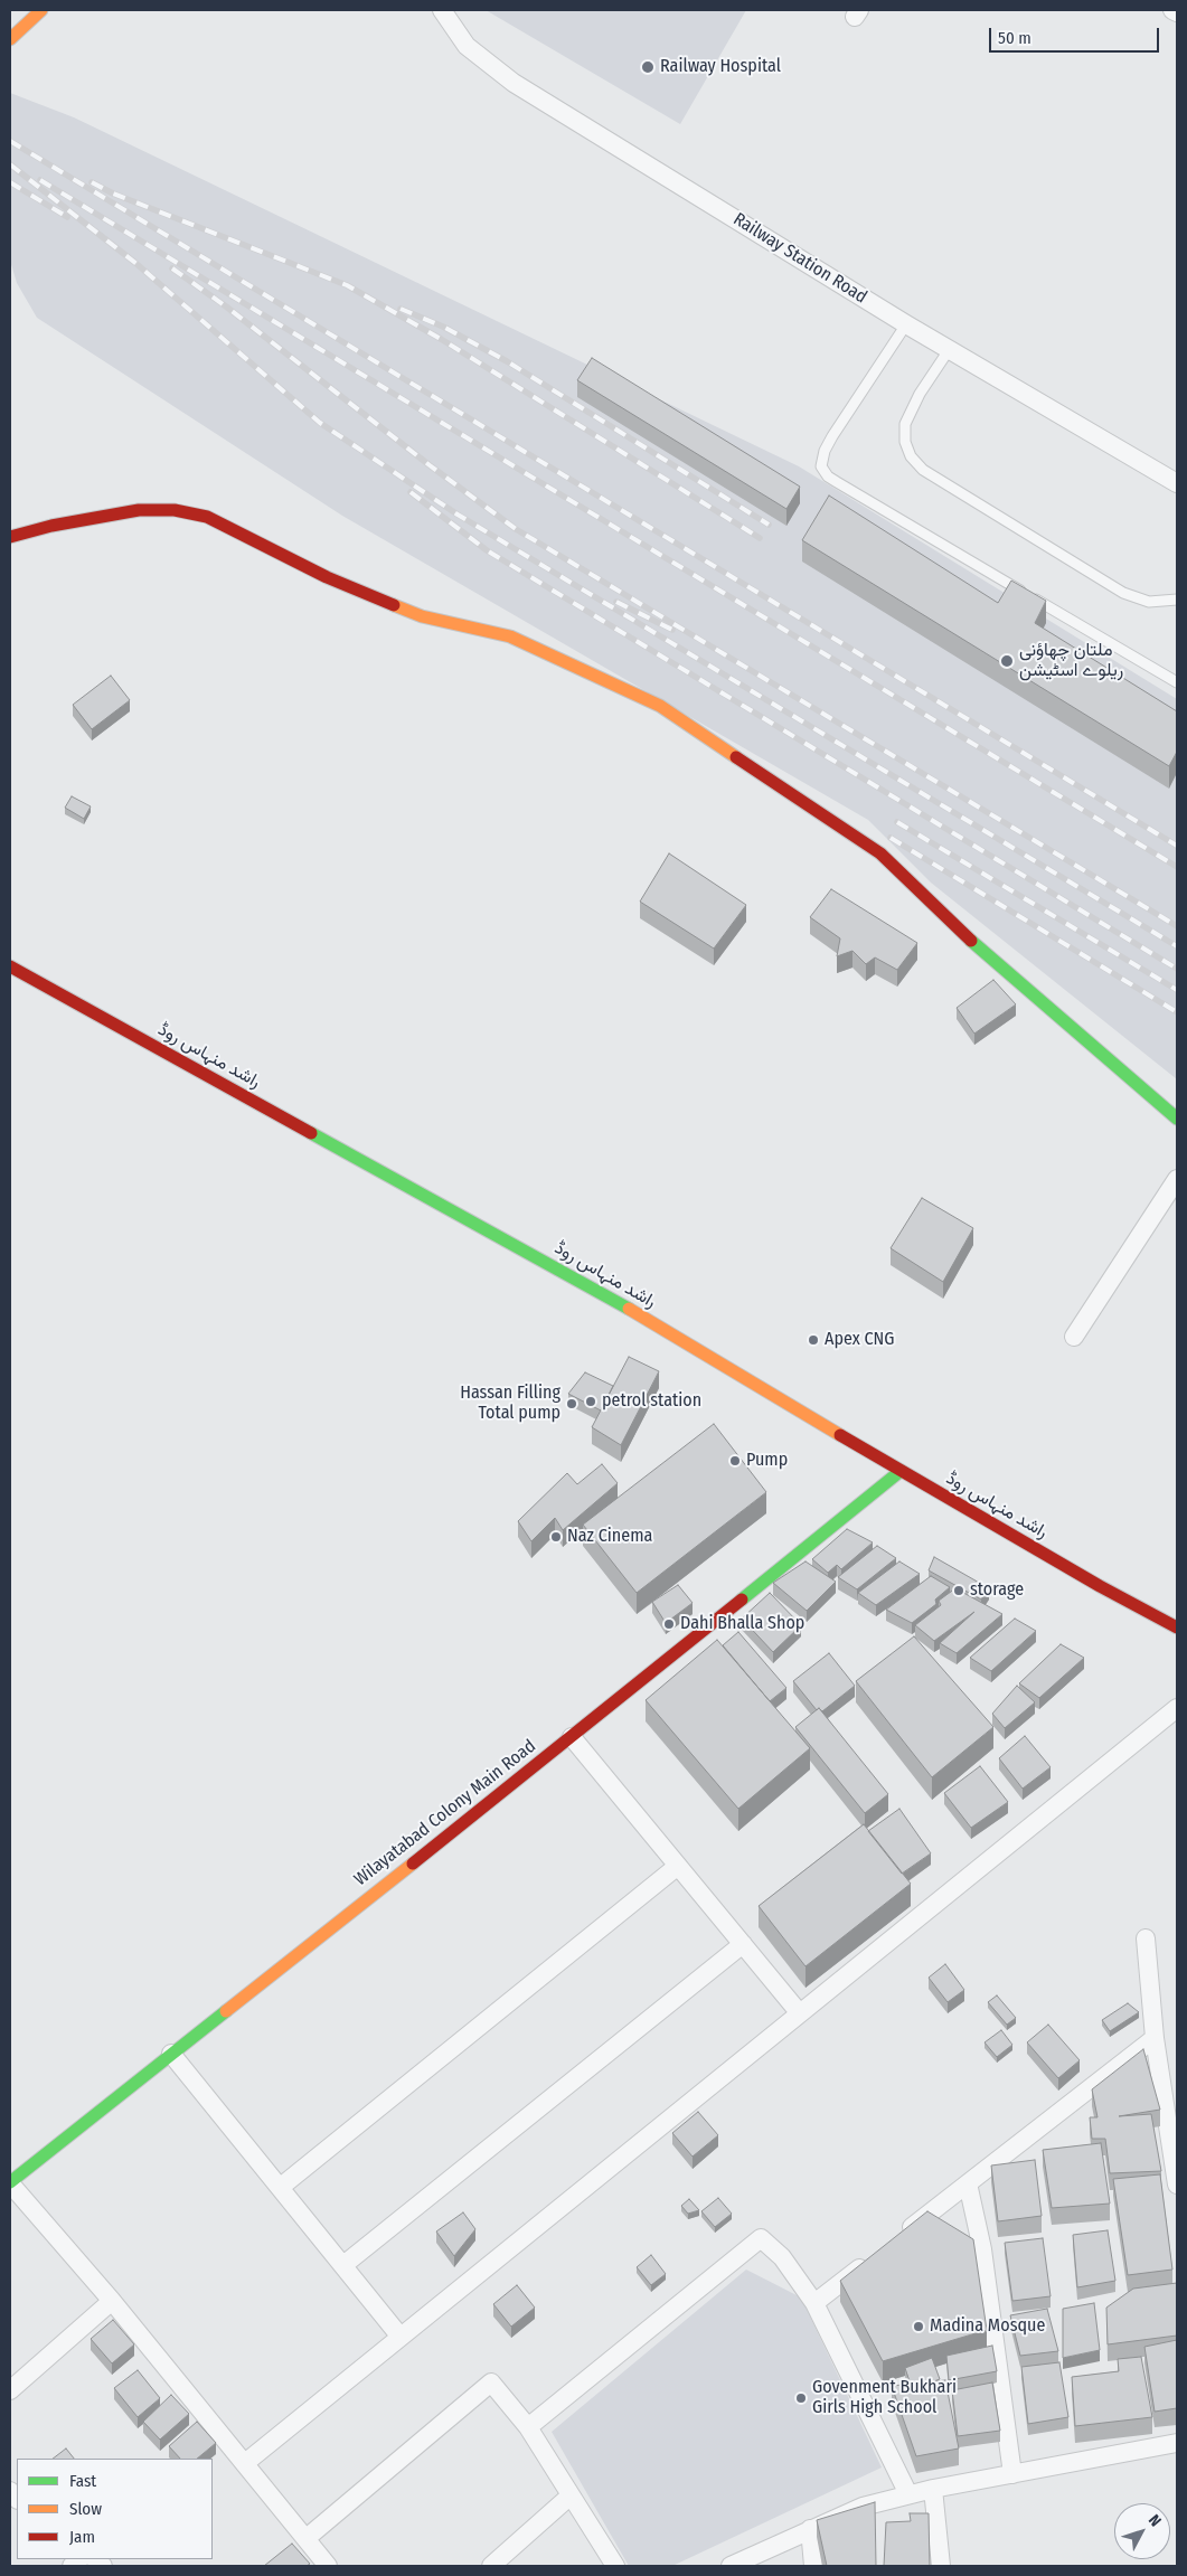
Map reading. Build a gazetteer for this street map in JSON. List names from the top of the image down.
{
  "streets": {
    "street": ["Railway Station Road", "راشد منہاس روڈ", "Wilayatabad Colony Main Road"]
  },
  "crossings": [
    ["راشد منہاس روڈ", "Wilayatabad Colony Main Road"]
  ],
  "places": [
    "Railway Hospital",
    "ملتان چھاؤنی ریلوے اسٹیشن",
    "Apex CNG",
    "petrol station",
    "Hassan Filling Total pump",
    "Pump",
    "Naz Cinema",
    "storage",
    "Dahi Bhalla Shop",
    "Madina Mosque",
    "Govenment Bukhari Girls High School"
  ],
  "legend": ["Fast", "Slow", "Jam"],
  "scale_bar": "50 m",
  "north": "top right"
}
